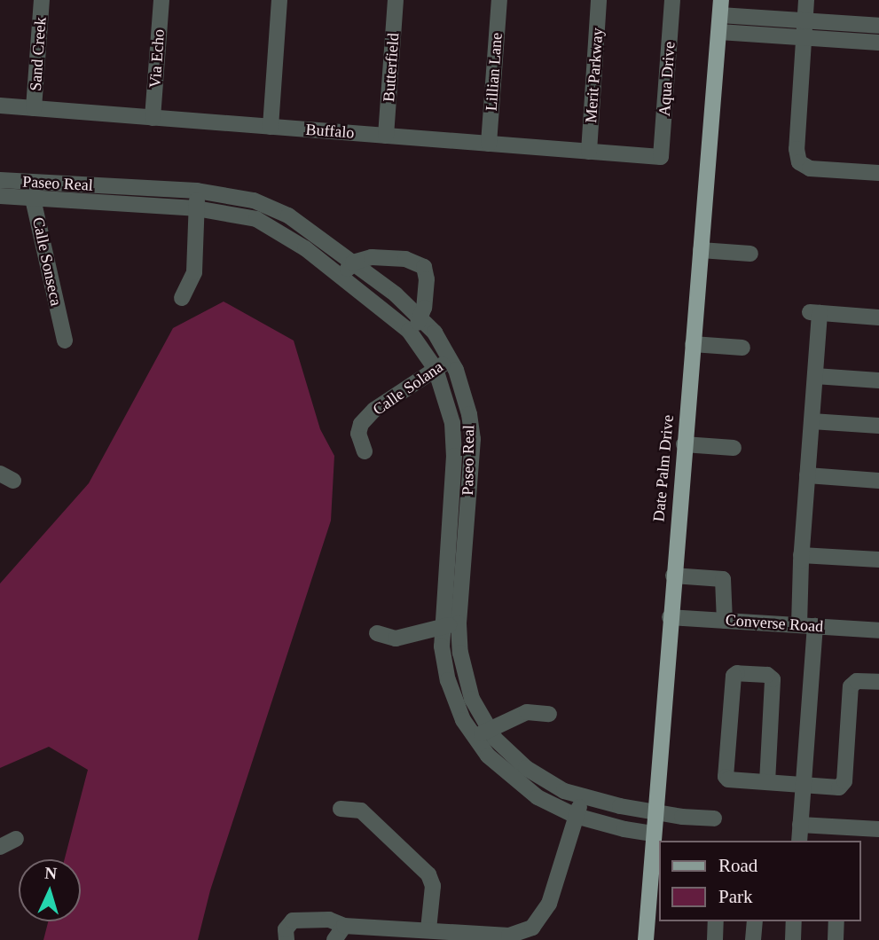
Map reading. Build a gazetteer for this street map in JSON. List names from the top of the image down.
{
  "streets": {
    "main road": ["Date Palm Drive"],
    "street": [
      "Sand Creek",
      "Via Echo",
      "Butterfield",
      "Lillian Lane",
      "Merit Parkway",
      "Aqua Drive",
      "Buffalo",
      "Paseo Real",
      "Calle Sonseca",
      "Calle Solana",
      "Converse Road"
    ]
  },
  "crossings": [
    ["Sand Creek", "Buffalo"],
    ["Via Echo", "Buffalo"],
    ["Butterfield", "Buffalo"],
    ["Lillian Lane", "Buffalo"],
    ["Merit Parkway", "Buffalo"],
    ["Aqua Drive", "Buffalo"],
    ["Paseo Real", "Calle Sonseca"],
    ["Paseo Real", "Calle Solana"],
    ["Paseo Real", "Date Palm Drive"],
    ["Date Palm Drive", "Converse Road"]
  ],
  "legend": ["Road", "Park"],
  "north": "top"
}
